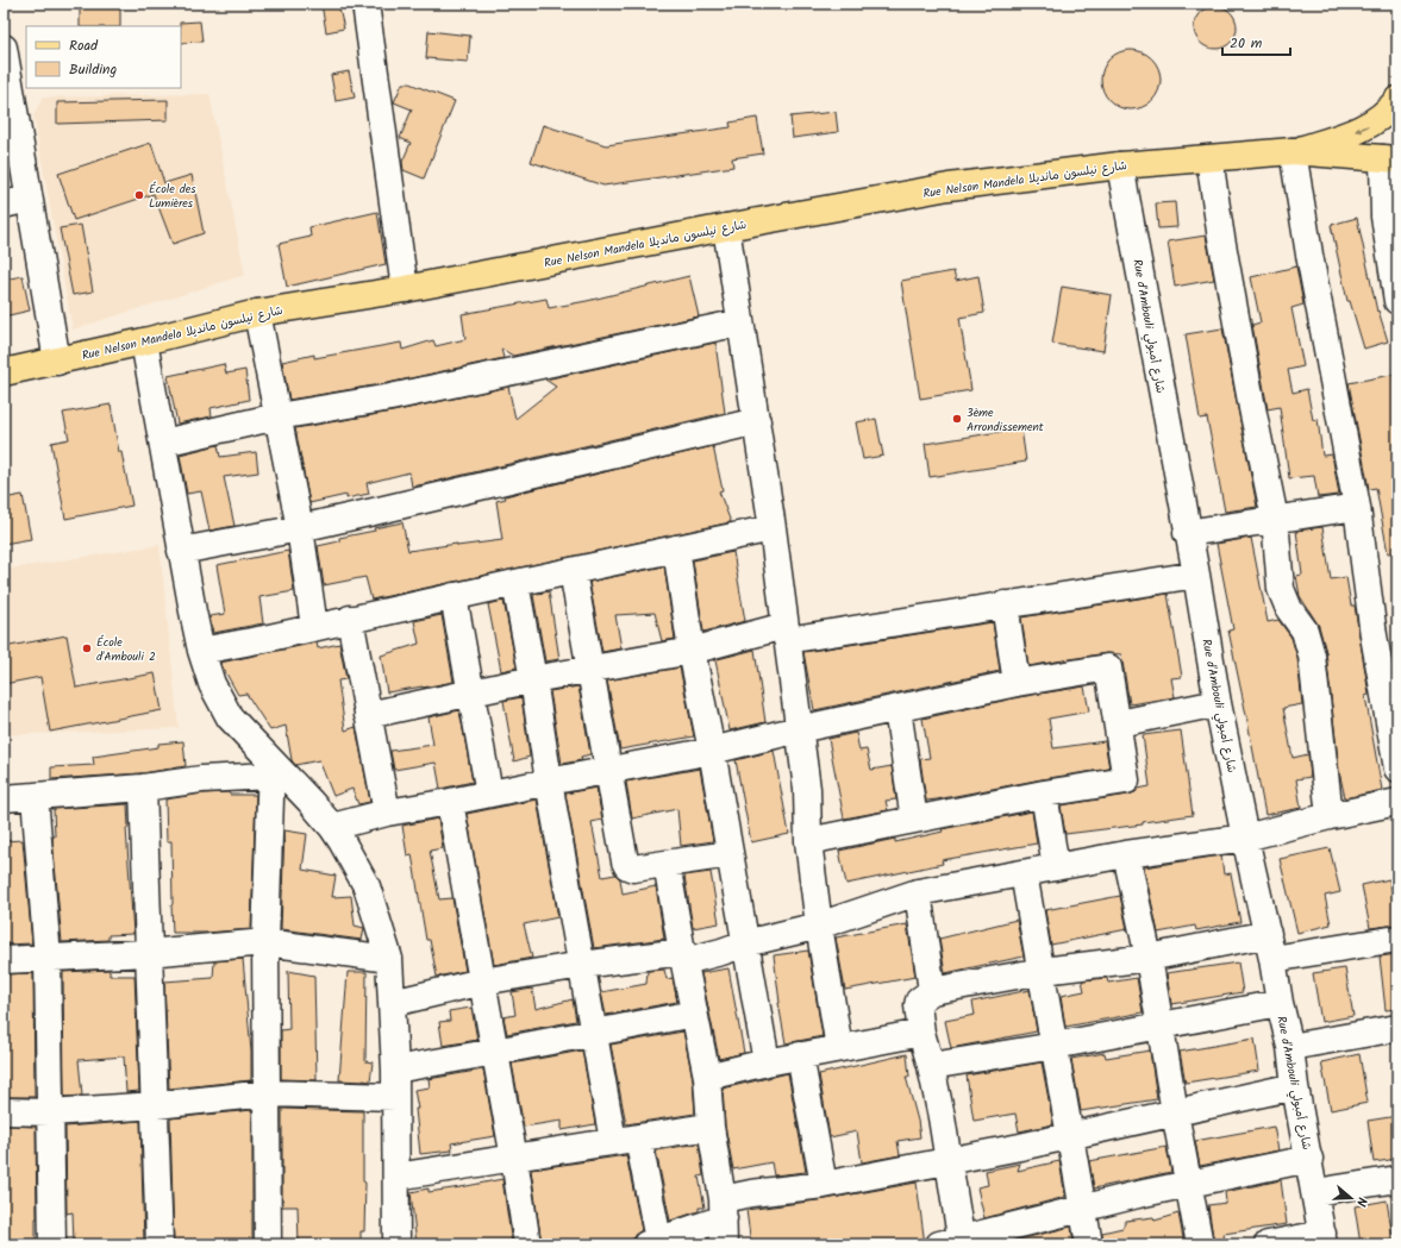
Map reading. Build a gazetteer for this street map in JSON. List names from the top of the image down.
{
  "streets": {
    "main road": ["Rue Nelson Mandela شارع نيلسون مانديلا"],
    "street": ["Rue d'Ambouli شارع أمبولي"]
  },
  "crossings": [
    ["Rue Nelson Mandela شارع نيلسون مانديلا", "Rue d'Ambouli شارع أمبولي"]
  ],
  "places": ["École des Lumières", "3ème Arrondissement", "École d'Ambouli 2"],
  "legend": ["Road", "Building"],
  "scale_bar": "20 m",
  "north": "right"
}
